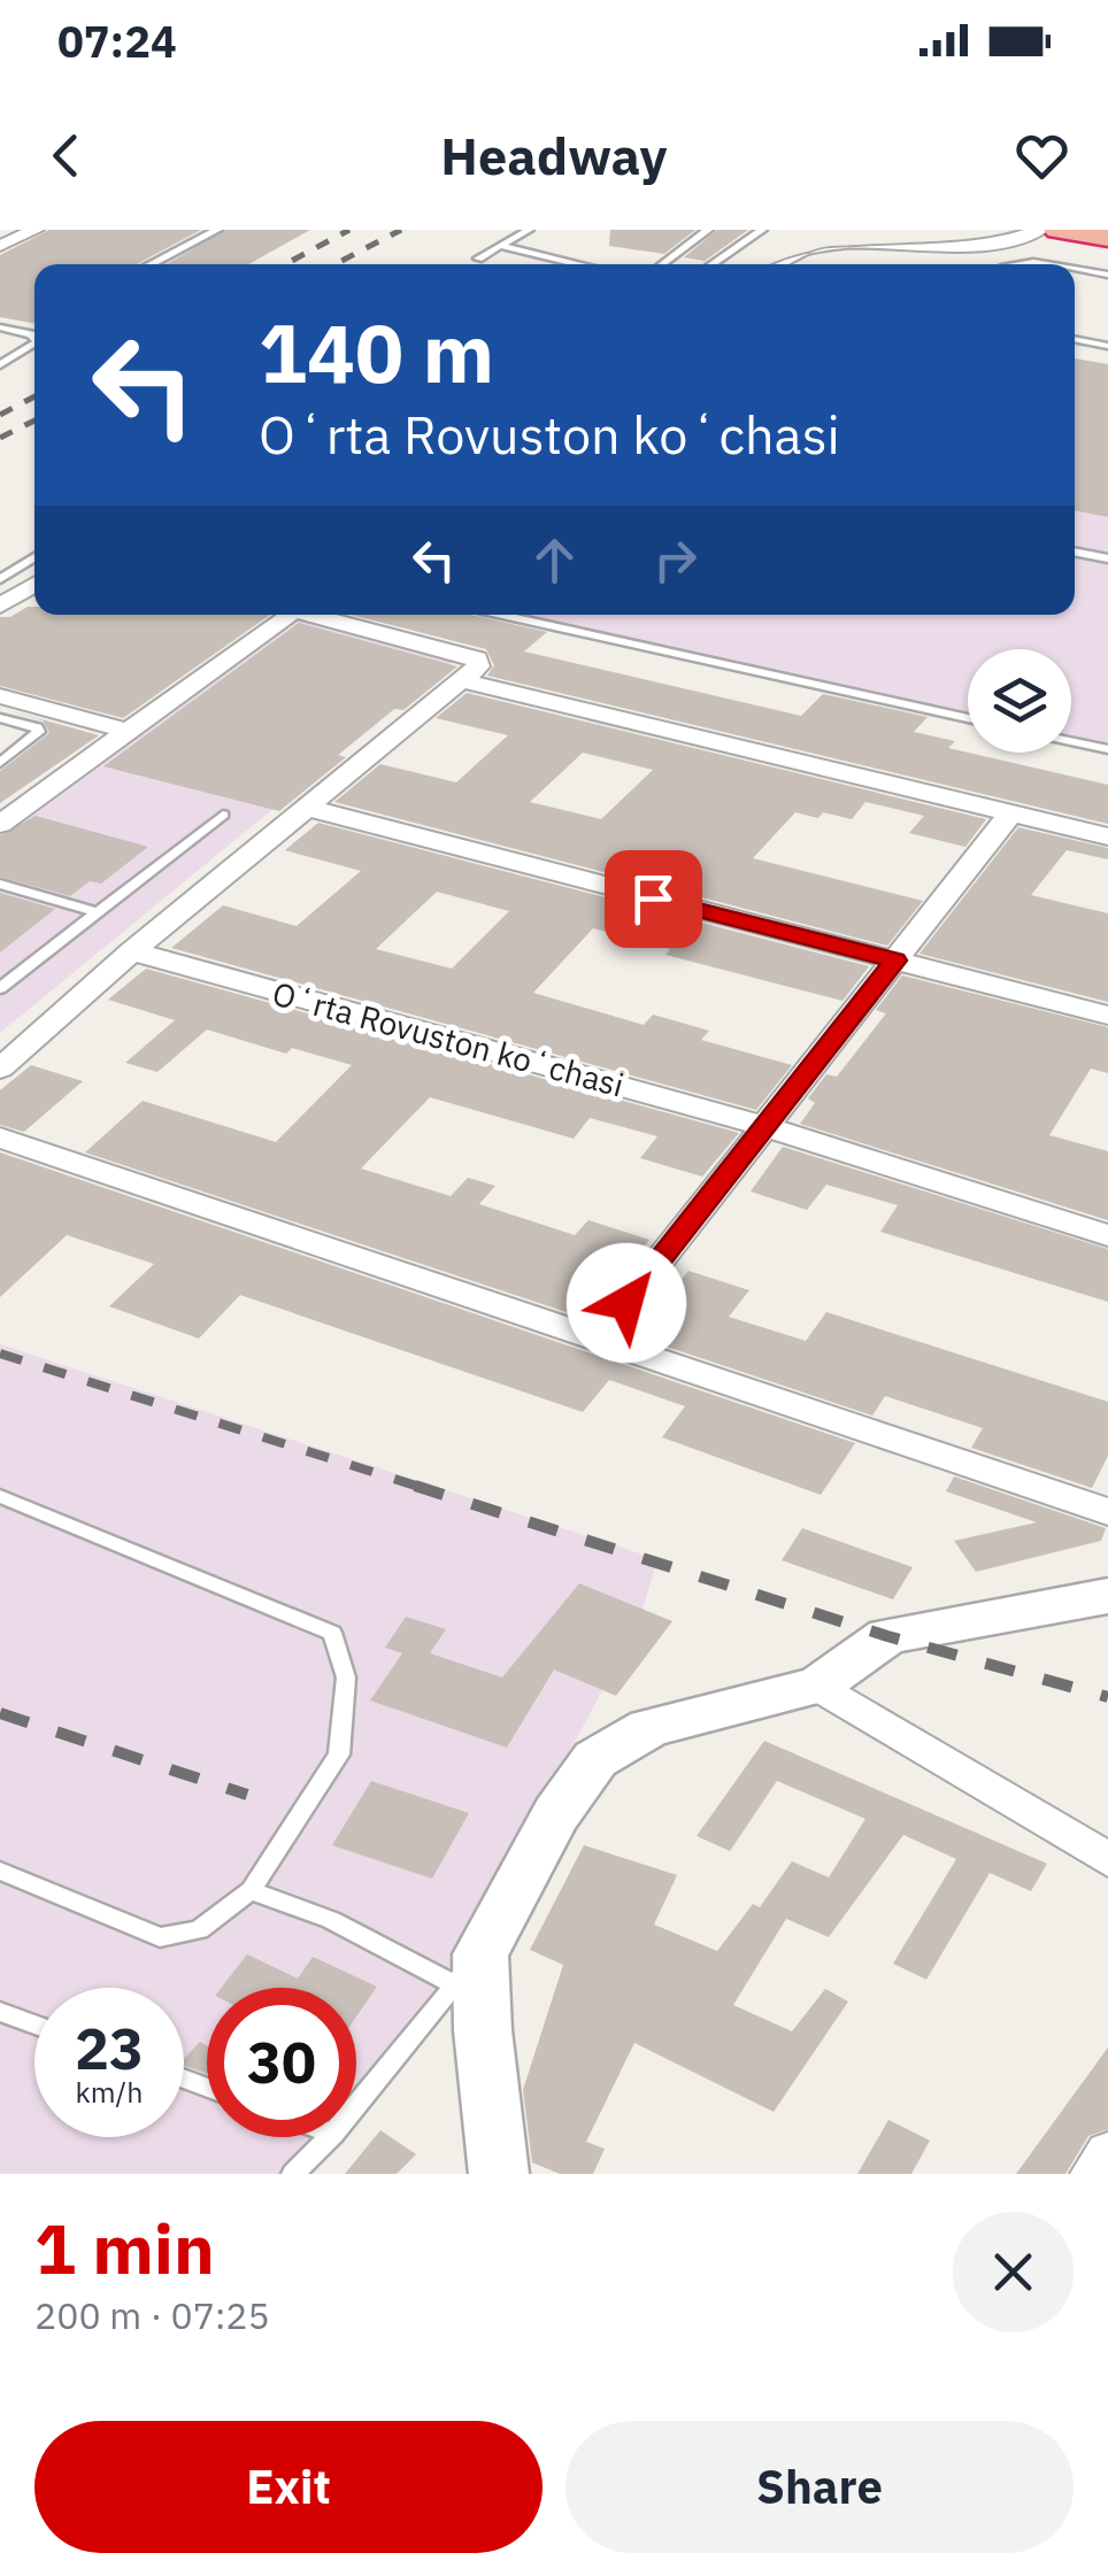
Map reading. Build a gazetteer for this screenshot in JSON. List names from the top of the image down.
{
  "streets": {
    "street": ["Oʻrta Rovuston koʻchasi"]
  },
  "page": {
    "status": "07:24",
    "header": "Headway",
    "turn": ["140 m", "Oʻrta Rovuston koʻchasi"],
    "speed": "23 km/h",
    "limit": "30",
    "heading": ["1 min", "200 m · 07:25"],
    "buttons": ["Exit", "Share"]
  }
}
